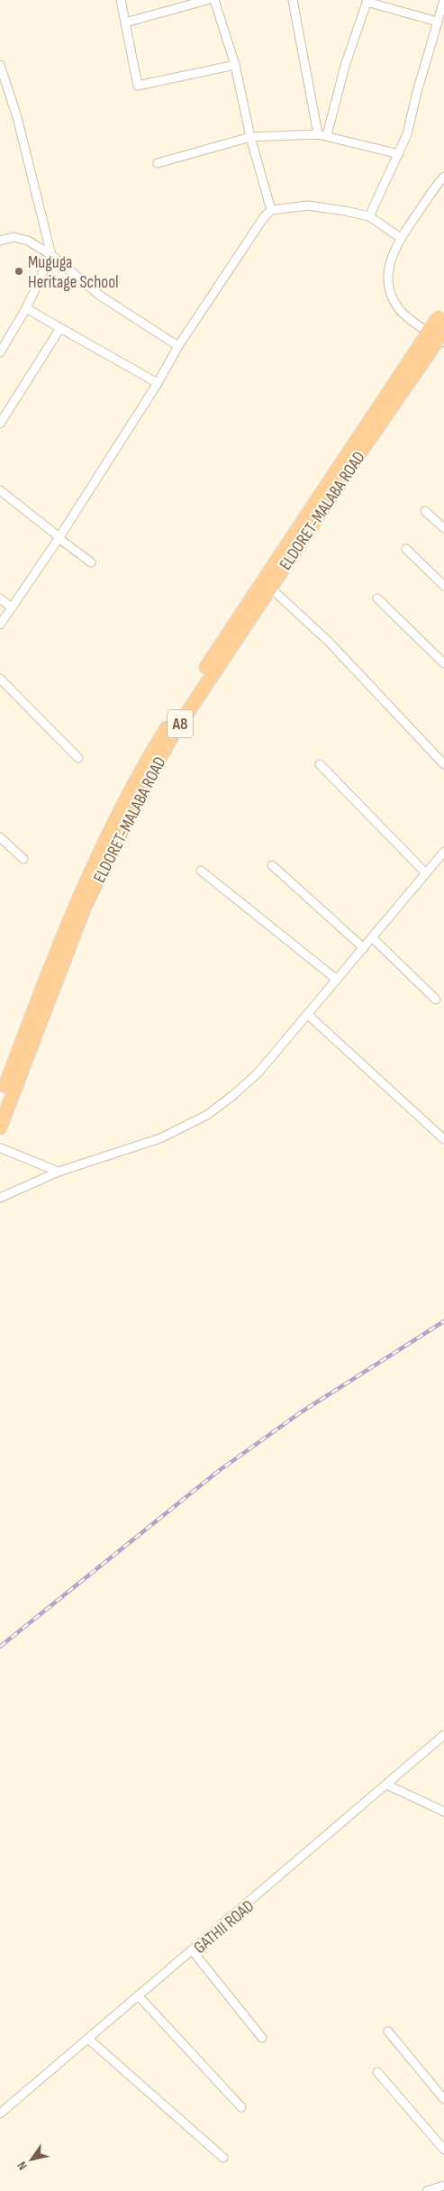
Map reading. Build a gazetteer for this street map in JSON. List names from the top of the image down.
{
  "streets": {
    "highway": ["ELDORET-MALABA ROAD", "A8"],
    "street": ["GATHII ROAD"]
  },
  "crossings": [
    ["ELDORET-MALABA ROAD", "A8"]
  ],
  "places": ["Muguga Heritage School"],
  "north": "bottom left"
}
